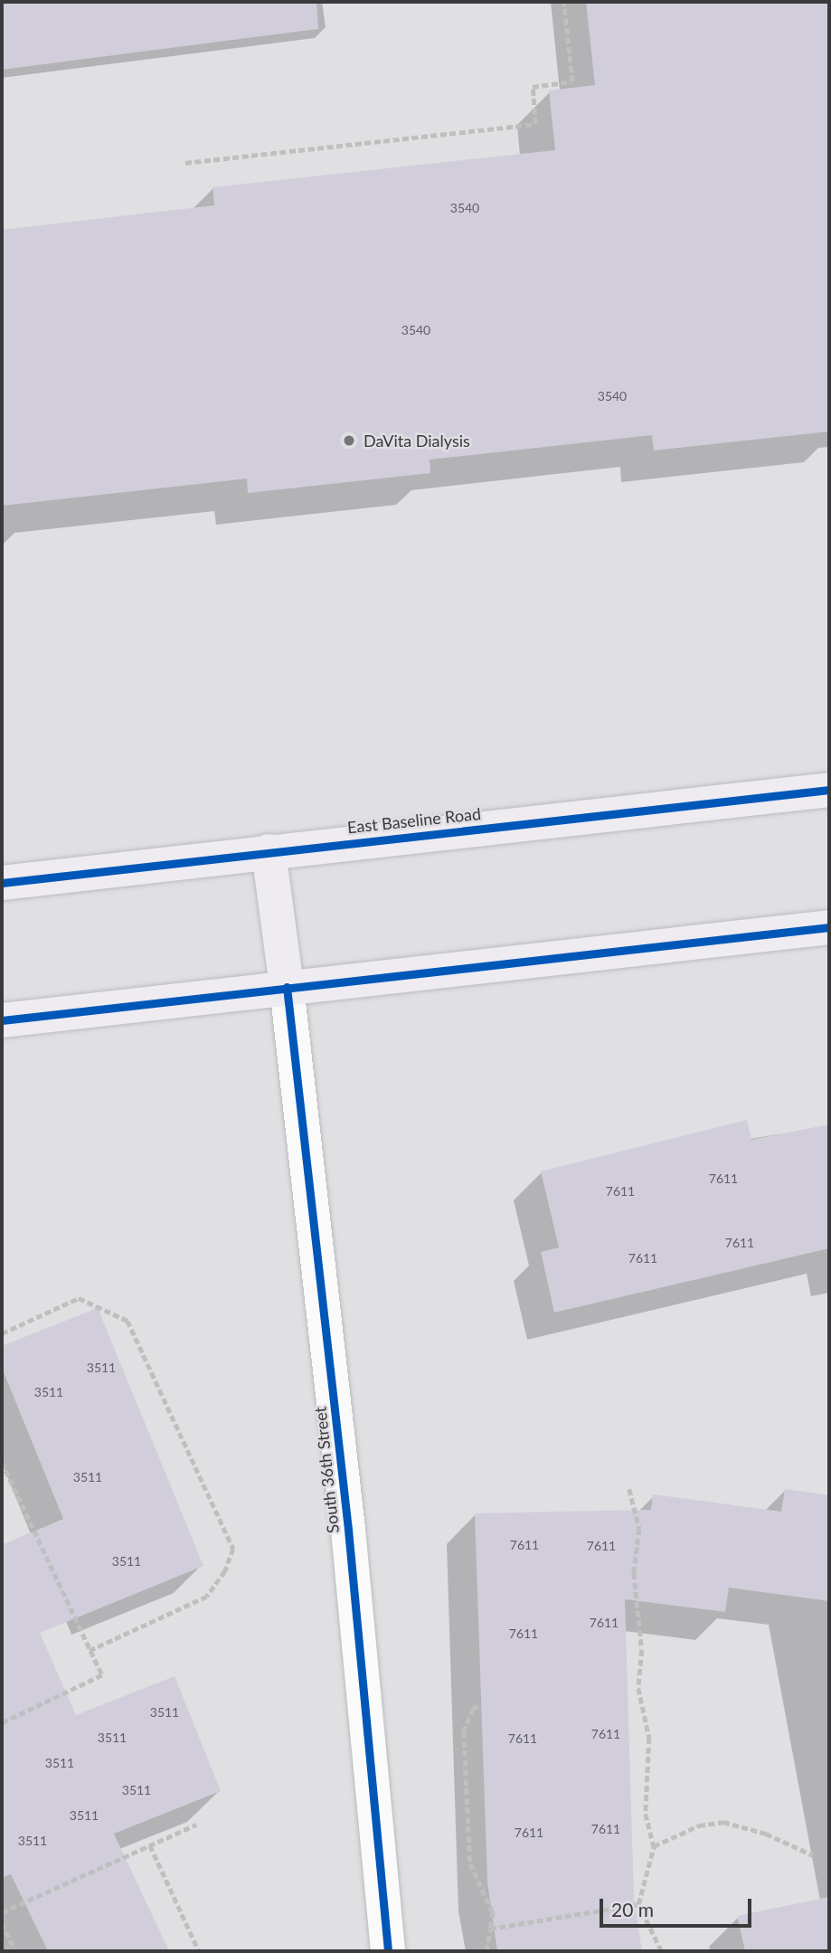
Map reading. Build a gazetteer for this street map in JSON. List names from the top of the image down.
{
  "streets": {
    "main road": ["East Baseline Road"],
    "street": ["South 36th Street"]
  },
  "places": ["DaVita Dialysis"],
  "house_numbers": [
    "3540",
    "3540",
    "3540",
    "7611",
    "7611",
    "7611",
    "7611",
    "3511",
    "3511",
    "3511",
    "7611",
    "7611",
    "3511",
    "7611",
    "7611",
    "3511",
    "7611",
    "3511",
    "7611",
    "3511",
    "3511",
    "3511",
    "7611",
    "7611",
    "3511"
  ],
  "scale_bar": "20 m"
}
